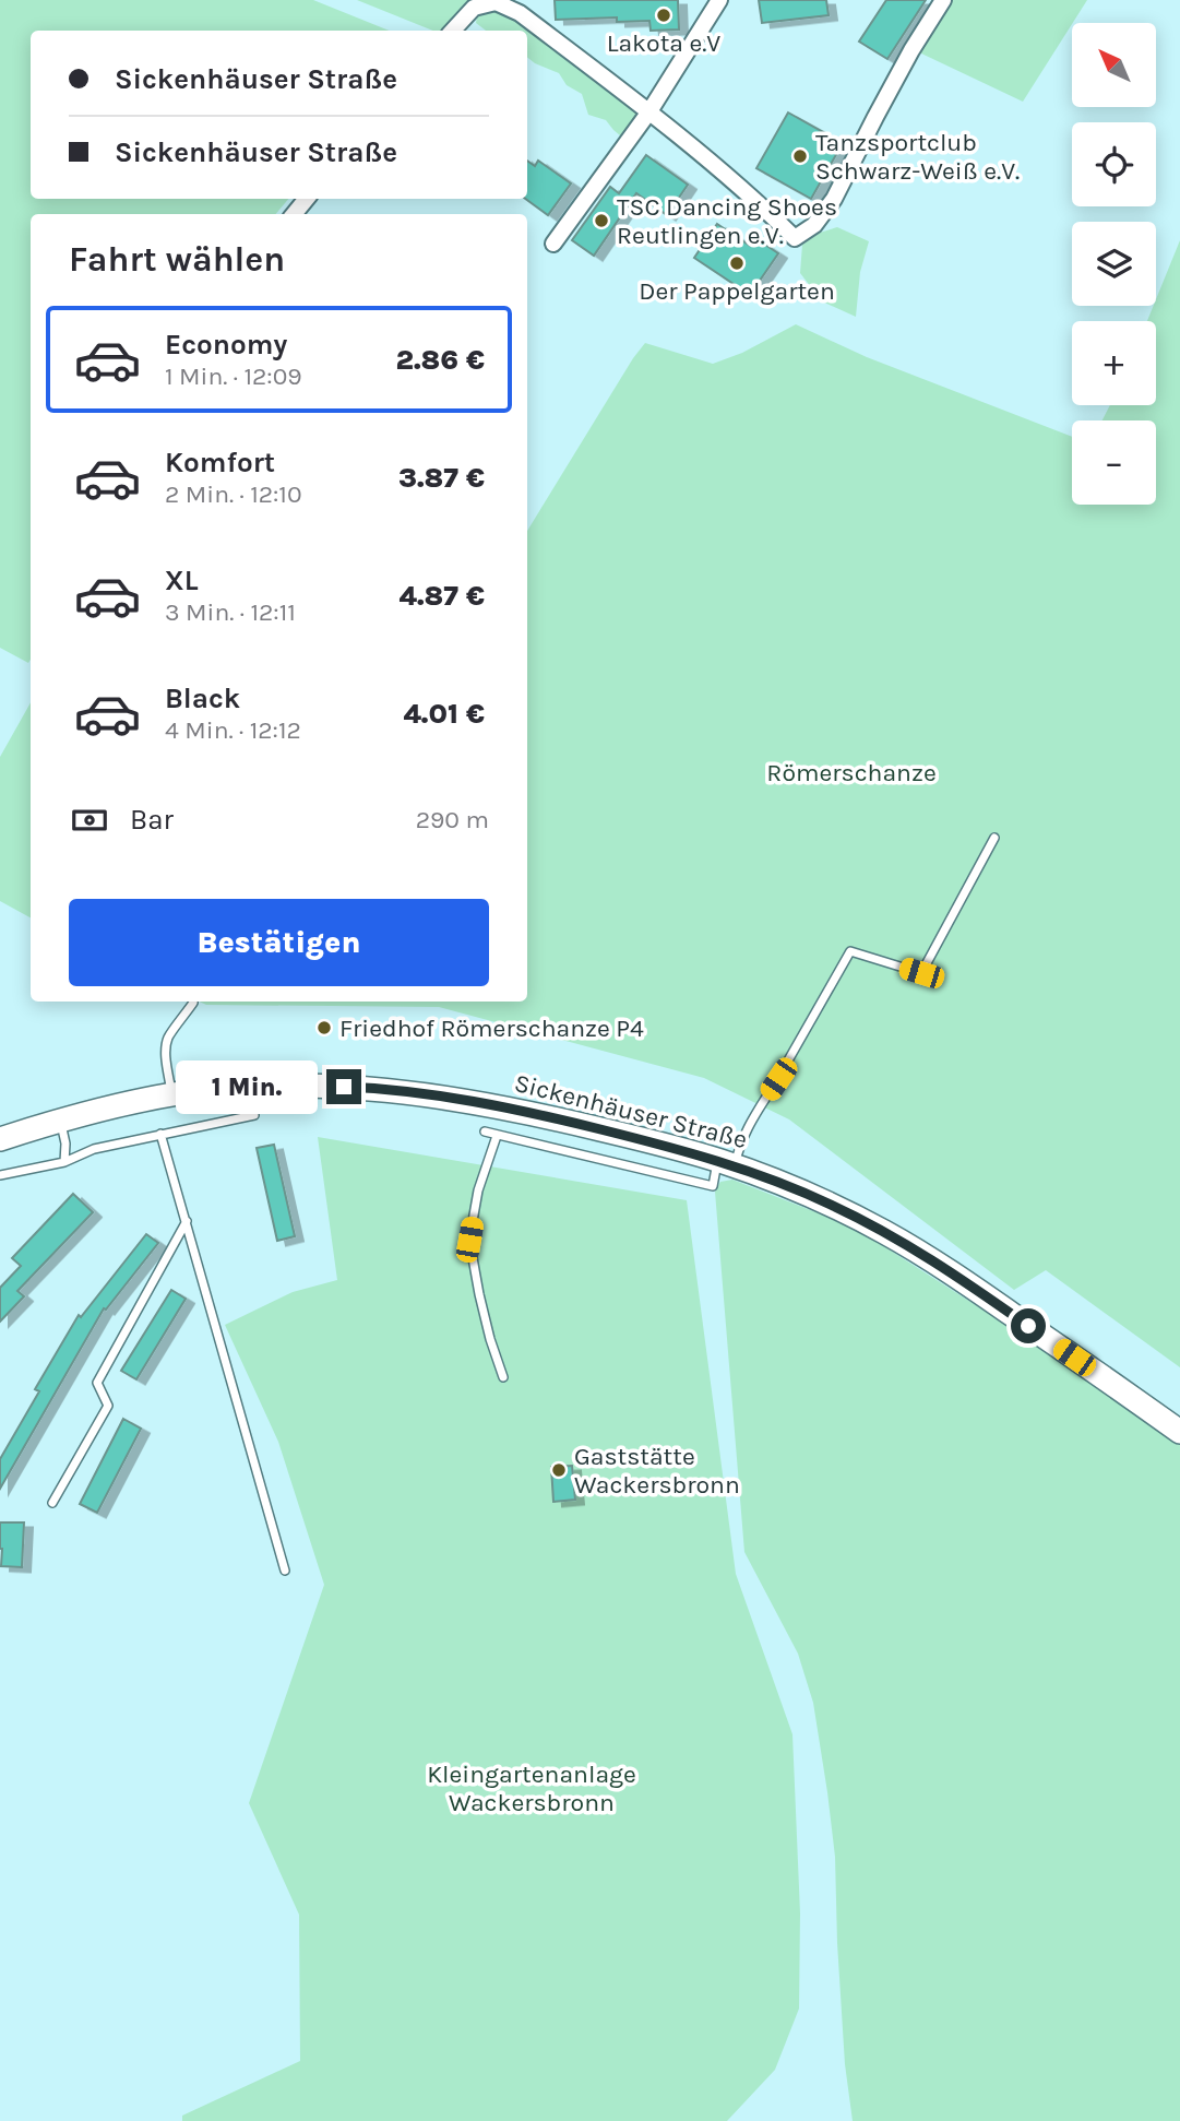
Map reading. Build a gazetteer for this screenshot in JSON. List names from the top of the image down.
{
  "streets": {
    "street": ["Sickenhäuser Straße"]
  },
  "parks": ["Römerschanze", "Kleingartenanlage Wackersbronn"],
  "places": [
    "Lakota e.V",
    "Tanzsportclub Schwarz-Weiß e.V.",
    "TSC Dancing Shoes Reutlingen e.V.",
    "Der Pappelgarten",
    "Friedhof Römerschanze P4",
    "Gaststätte Wackersbronn"
  ],
  "north": "top left",
  "page": {
    "map_buttons": ["+", "−"],
    "banner": ["Sickenhäuser Straße", "Sickenhäuser Straße"],
    "heading": "Fahrt wählen",
    "list": [
      {
        "name": "Economy",
        "note": "1 Min. · 12:09",
        "value": "2.86 €"
      },
      {
        "name": "Komfort",
        "note": "2 Min. · 12:10",
        "value": "3.87 €"
      },
      {
        "name": "XL",
        "note": "3 Min. · 12:11",
        "value": "4.87 €"
      },
      {
        "name": "Black",
        "note": "4 Min. · 12:12",
        "value": "4.01 €"
      }
    ],
    "pay": ["Bar", "290 m"],
    "buttons": "Bestätigen",
    "bubble": "1 Min."
  }
}
